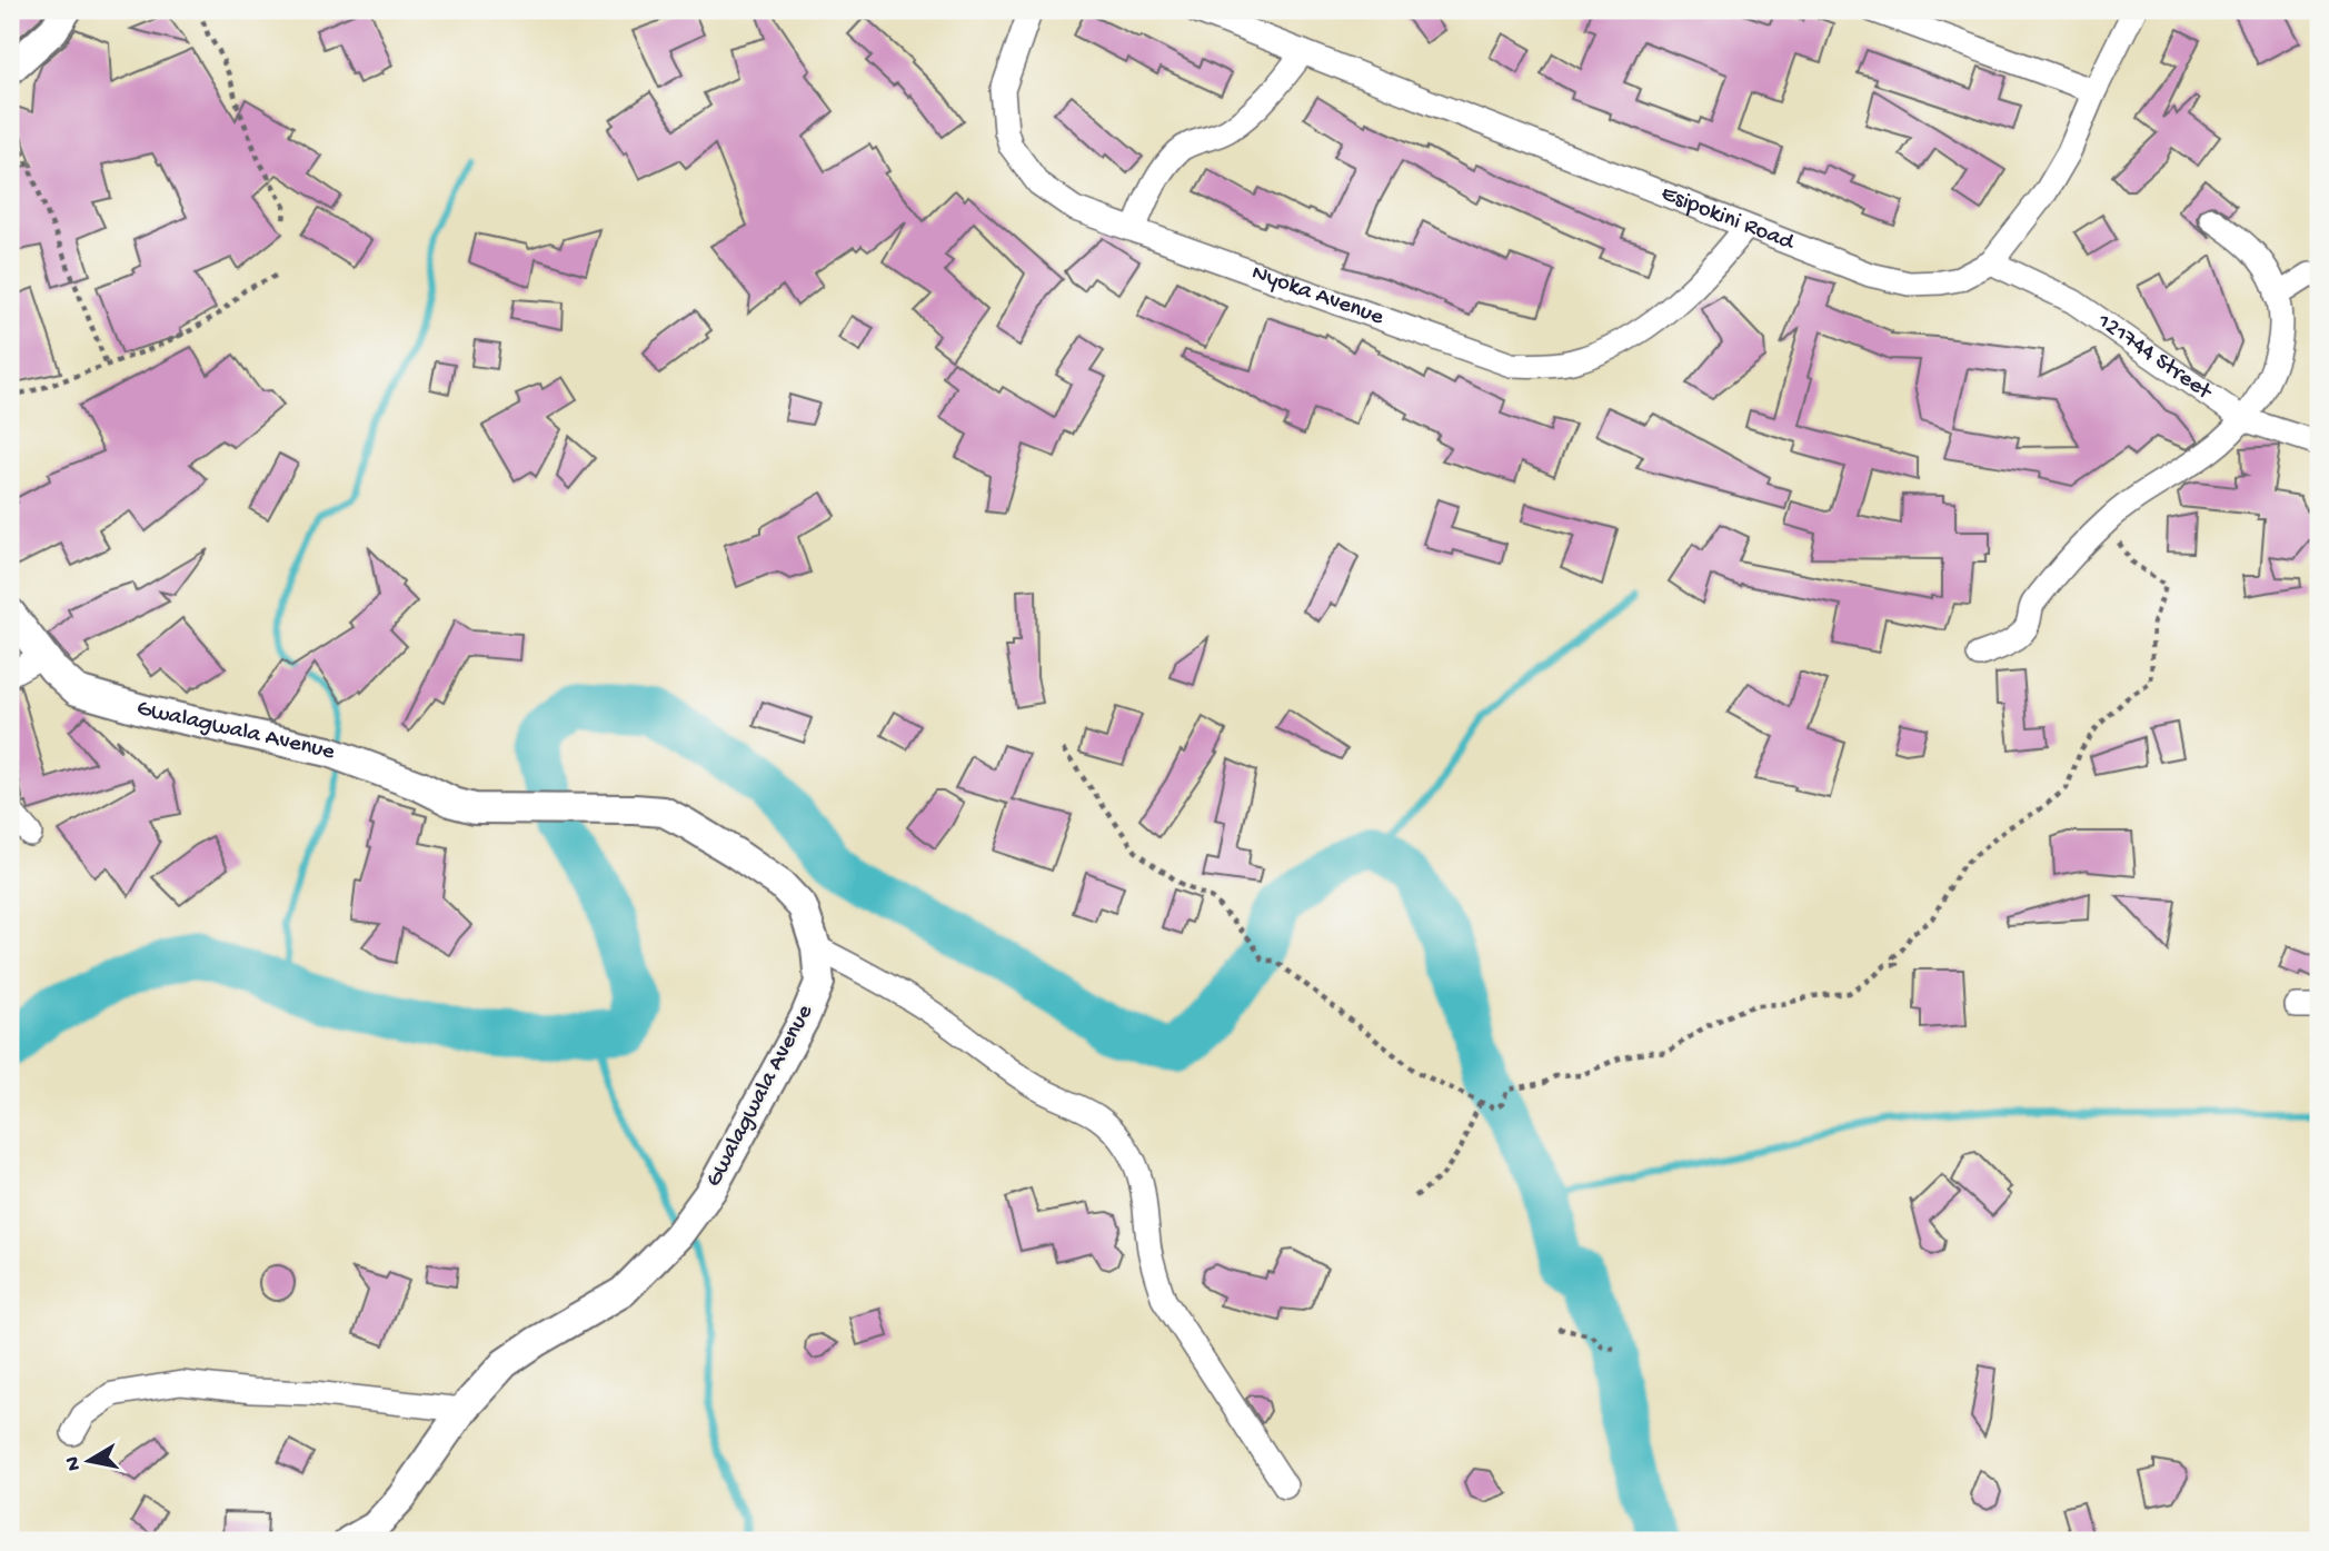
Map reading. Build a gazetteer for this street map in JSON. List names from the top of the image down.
{
  "streets": {
    "street": [
      "Esipokini Road",
      "Nyoka Avenue",
      "121744 Street",
      "Gwalagwala Avenue"
    ]
  },
  "crossings": [
    ["Esipokini Road", "Nyoka Avenue"],
    ["Esipokini Road", "121744 Street"]
  ],
  "north": "left"
}
